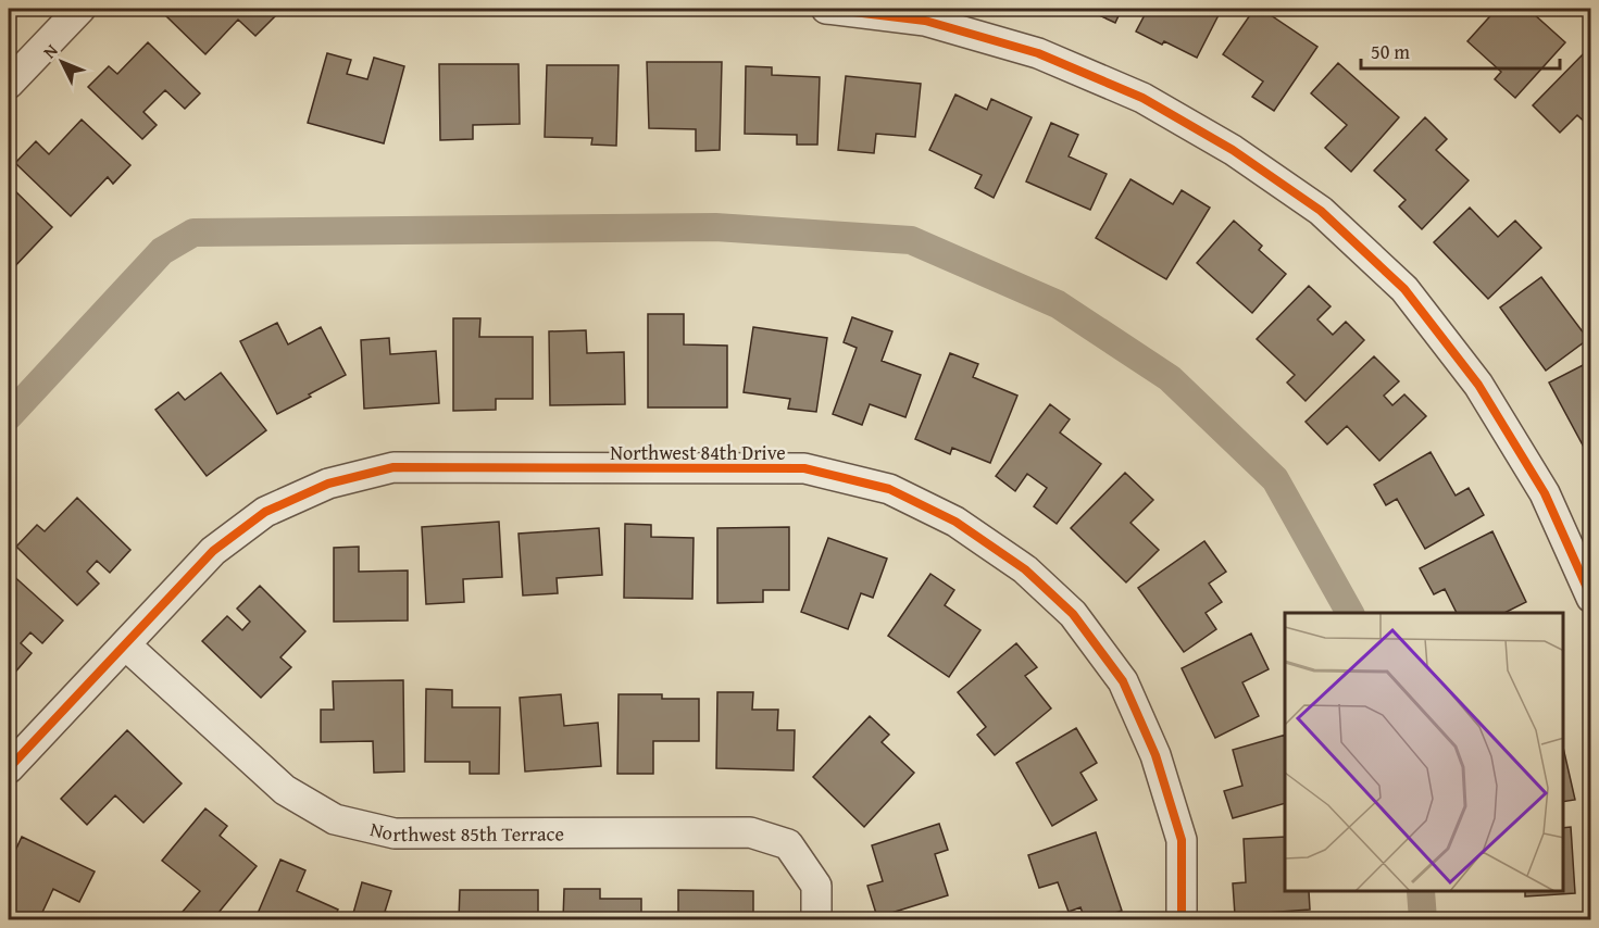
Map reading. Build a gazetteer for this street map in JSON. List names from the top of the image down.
{
  "streets": {
    "street": ["Northwest 84th Drive", "Northwest 85th Terrace"]
  },
  "crossings": [
    ["Northwest 84th Drive", "Northwest 85th Terrace"]
  ],
  "scale_bar": "50 m",
  "north": "top left"
}
